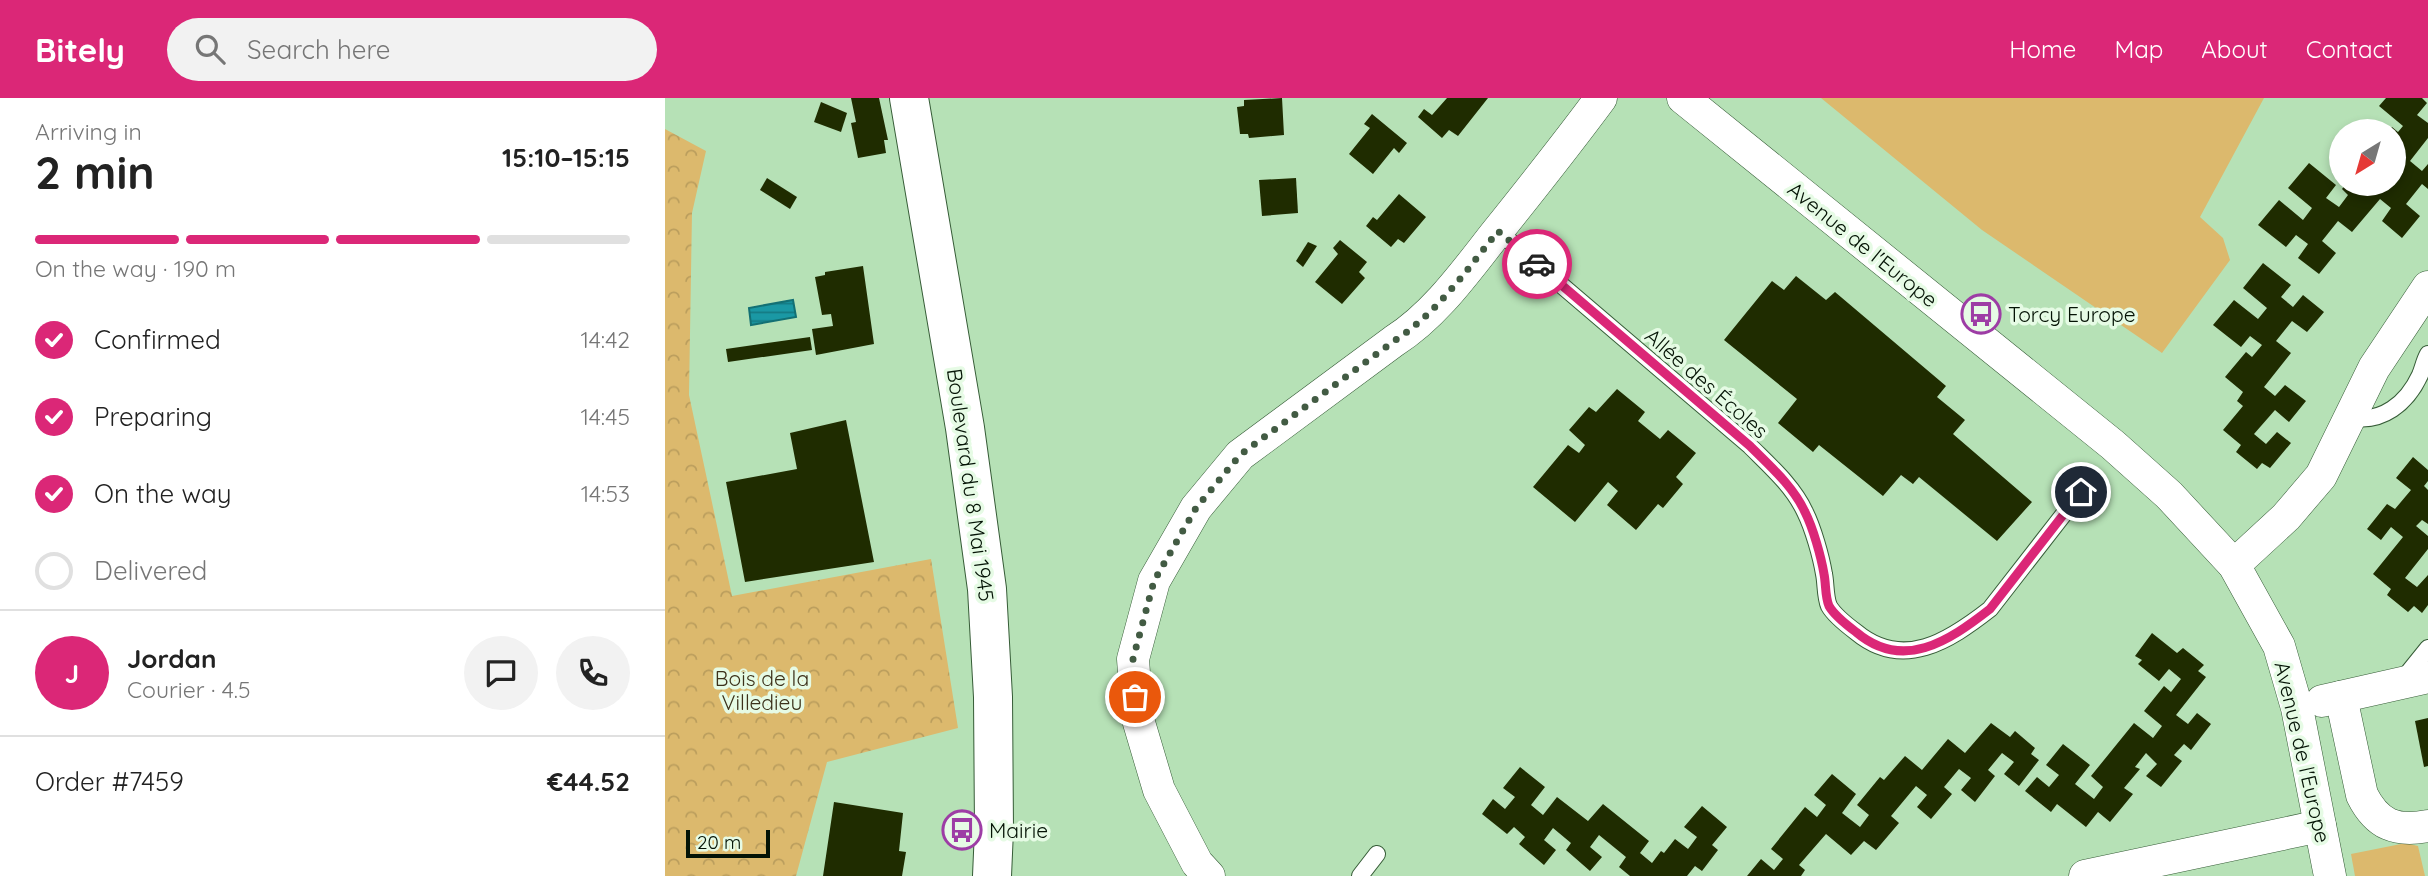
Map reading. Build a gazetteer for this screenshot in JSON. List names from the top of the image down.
{
  "streets": {
    "street": ["Avenue de l'Europe", "Boulevard du 8 Mai 1945"],
    "lane": ["Allée des Écoles"]
  },
  "parks": ["Bois de la Villedieu"],
  "places": {
    "bus stop": ["Torcy Europe", "Mairie"]
  },
  "scale_bar": "20 m",
  "north": "bottom left",
  "page": {
    "header": "Bitely",
    "search": "Search here",
    "nav": [
      "Home",
      "Map",
      "About",
      "Contact"
    ],
    "heading": ["2 min", "Arriving in", "15:10–15:15"],
    "panel": [
      "Jordan",
      "Courier · 4.5",
      "Order #7459",
      "€44.52"
    ],
    "bar": "On the way · 190 m",
    "list": [
      ["Confirmed", "14:42"],
      ["Preparing", "14:45"],
      ["On the way", "14:53"],
      "Delivered"
    ],
    "round": "J",
    "scale": "20 m"
  }
}
